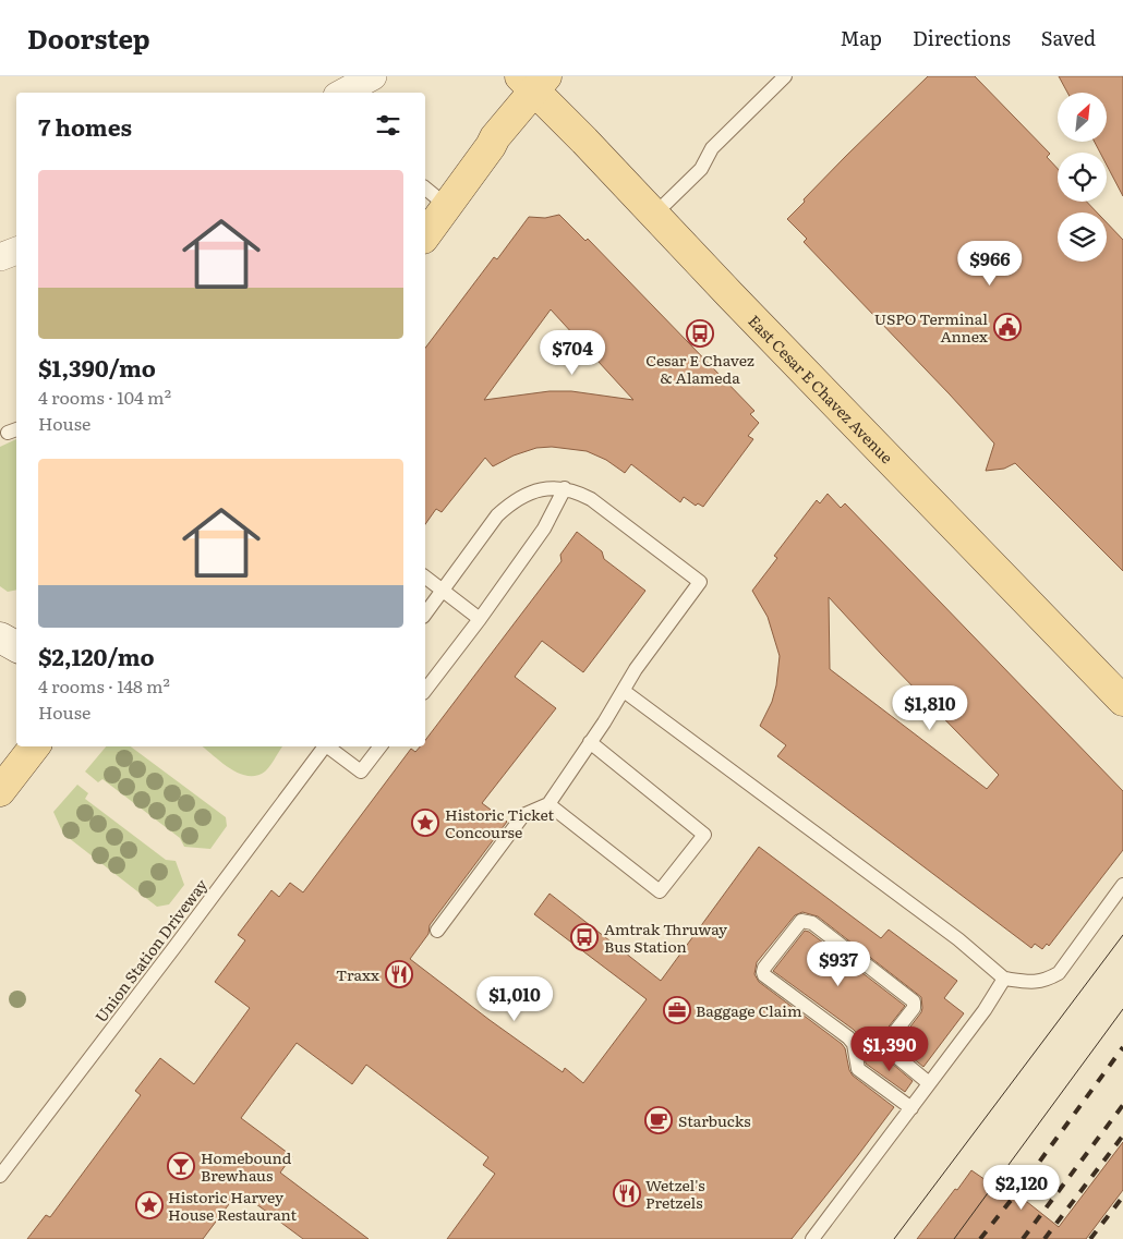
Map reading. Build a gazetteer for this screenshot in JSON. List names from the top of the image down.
{
  "streets": {
    "main road": ["East Cesar E Chavez Avenue"],
    "lane": ["Union Station Driveway"]
  },
  "places": {
    "public building": ["USPO Terminal Annex"],
    "bus stop": ["Cesar E Chavez & Alameda", "Amtrak Thruway Bus Station"],
    "place": ["Historic Ticket Concourse", "Historic Harvey House Restaurant"],
    "restaurant": ["Traxx", "Wetzel's Pretzels"],
    "office": ["Baggage Claim"],
    "cafe": ["Starbucks"],
    "bar": ["Homebound Brewhaus"]
  },
  "north": "top right",
  "page": {
    "header": "Doorstep",
    "nav": ["Map", "Directions", "Saved"],
    "heading": "7 homes",
    "list": [
      {
        "name": "$1,390/mo",
        "note": "4 rooms · 104 m² · House"
      },
      {
        "name": "$2,120/mo",
        "note": "4 rooms · 148 m² · House"
      }
    ],
    "price": [
      "$966",
      "$704",
      "$1,810",
      "$937",
      "$1,010",
      "$1,390",
      "$2,120"
    ]
  }
}
